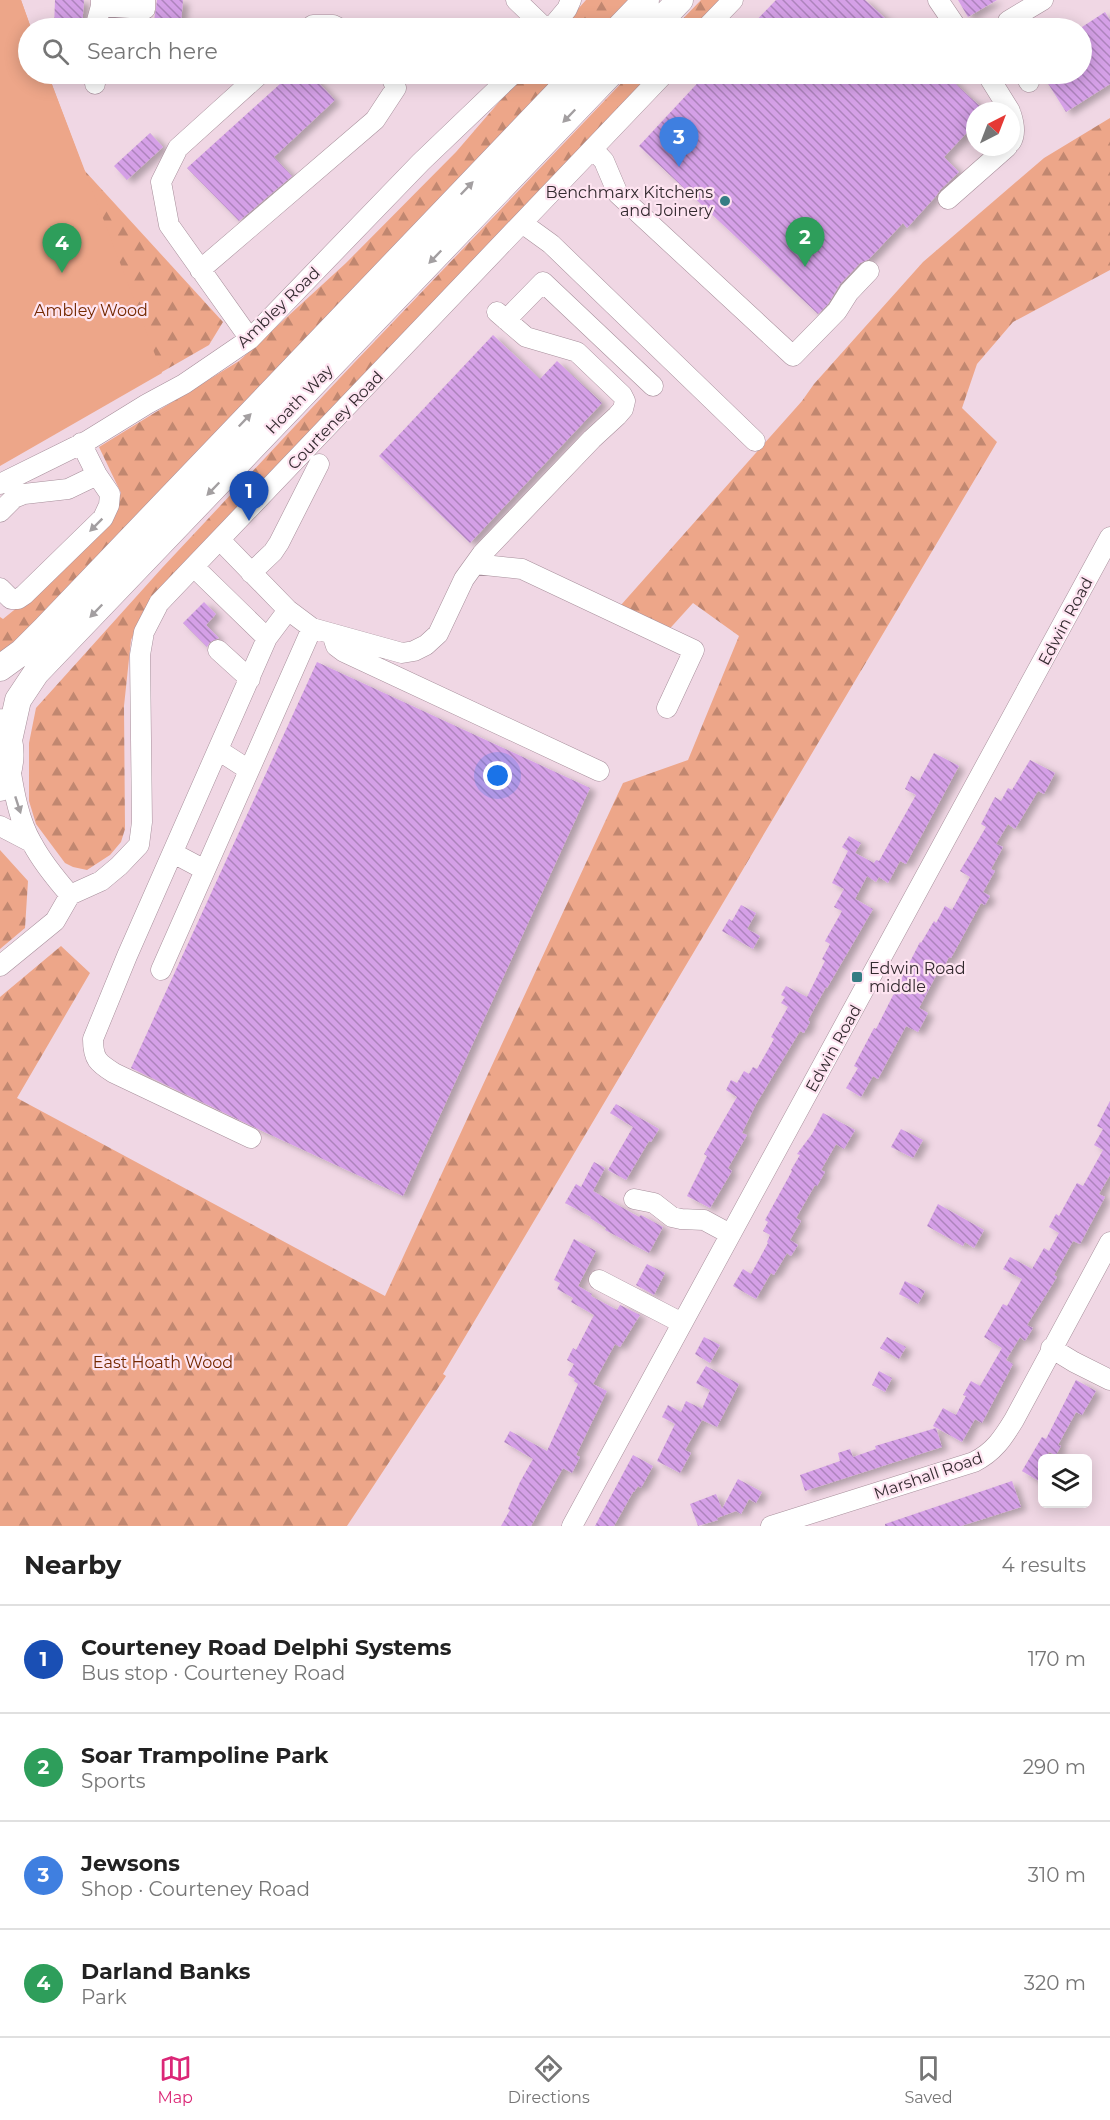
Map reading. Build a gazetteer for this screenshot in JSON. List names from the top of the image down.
{
  "streets": {
    "main road": ["Hoath Way"],
    "street": [
      "Ambley Road",
      "Courteney Road",
      "Edwin Road",
      "Marshall Road"
    ]
  },
  "parks": ["Ambley Wood", "East Hoath Wood"],
  "places": {
    "other": ["Benchmarx Kitchens and Joinery"],
    "transit": ["Edwin Road middle"]
  },
  "north": "top right",
  "page": {
    "search": "Search here",
    "pins": [
      "3",
      "2",
      "4",
      "1"
    ],
    "heading": ["Nearby", "4 results"],
    "list": [
      {
        "mark": "1",
        "name": "Courteney Road Delphi Systems",
        "note": "Bus stop · Courteney Road",
        "value": "170 m"
      },
      {
        "mark": "2",
        "name": "Soar Trampoline Park",
        "note": "Sports",
        "value": "290 m"
      },
      {
        "mark": "3",
        "name": "Jewsons",
        "note": "Shop · Courteney Road",
        "value": "310 m"
      },
      {
        "mark": "4",
        "name": "Darland Banks",
        "note": "Park",
        "value": "320 m"
      }
    ],
    "nav": ["Map", "Directions", "Saved"]
  }
}
